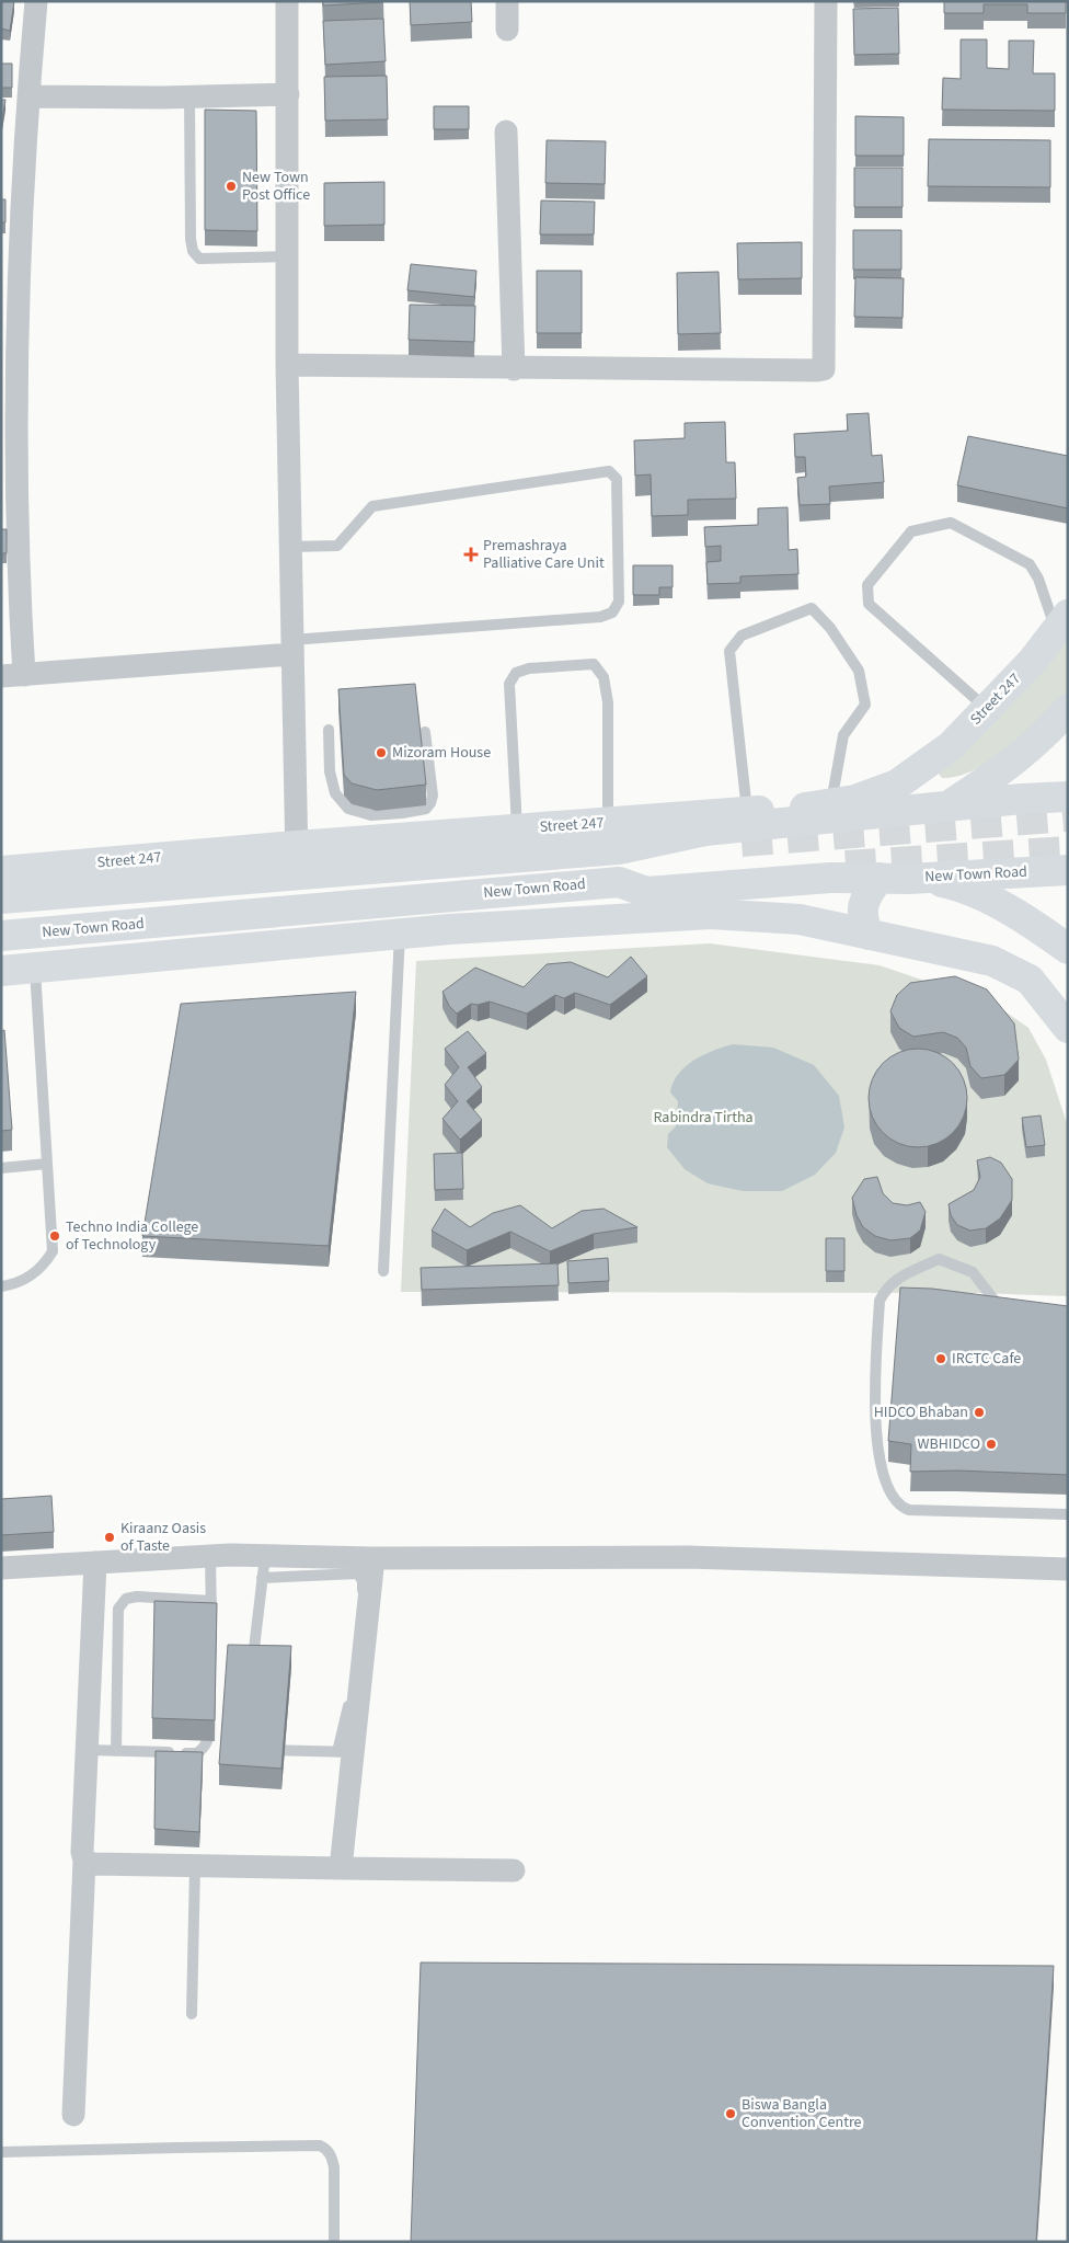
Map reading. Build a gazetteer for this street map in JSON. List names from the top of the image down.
{
  "streets": {
    "main road": ["Street 247", "New Town Road"]
  },
  "parks": ["Rabindra Tirtha"],
  "places": {
    "other": [
      "New Town Post Office",
      "Mizoram House",
      "Techno India College of Technology",
      "IRCTC Cafe",
      "HIDCO Bhaban",
      "WBHIDCO",
      "Kiraanz Oasis of Taste",
      "Biswa Bangla Convention Centre"
    ],
    "health": ["Premashraya Palliative Care Unit"]
  }
}
